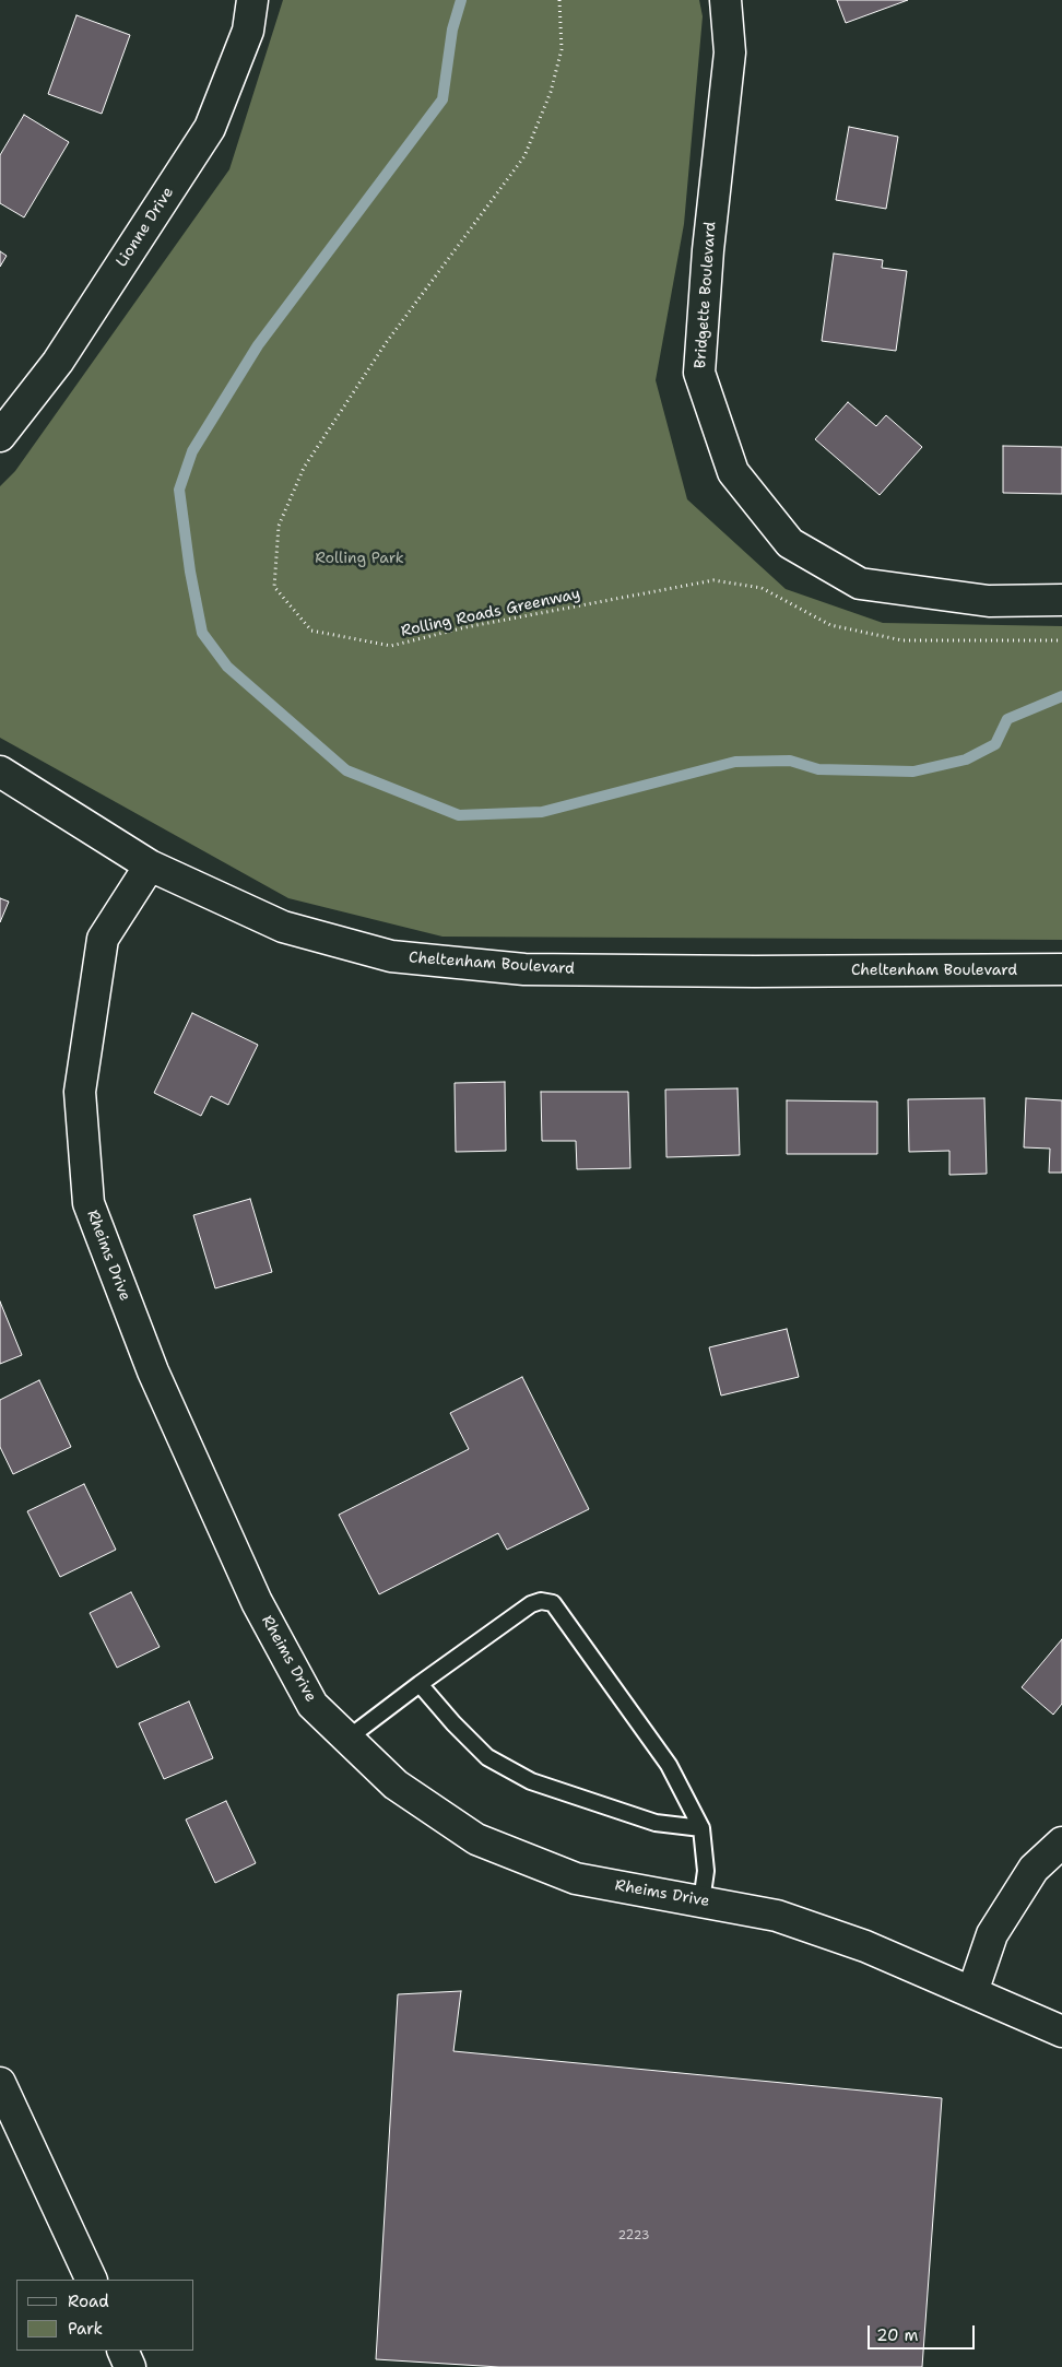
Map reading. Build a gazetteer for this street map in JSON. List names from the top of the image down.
{
  "streets": {
    "main road": [
      "Lionne Drive",
      "Bridgette Boulevard",
      "Cheltenham Boulevard",
      "Rheims Drive"
    ],
    "path": ["Rolling Roads Greenway"]
  },
  "crossings": [
    ["Cheltenham Boulevard", "Rheims Drive"]
  ],
  "parks": ["Rolling Park"],
  "house_numbers": ["2223"],
  "legend": ["Road", "Park"],
  "scale_bar": "20 m"
}
